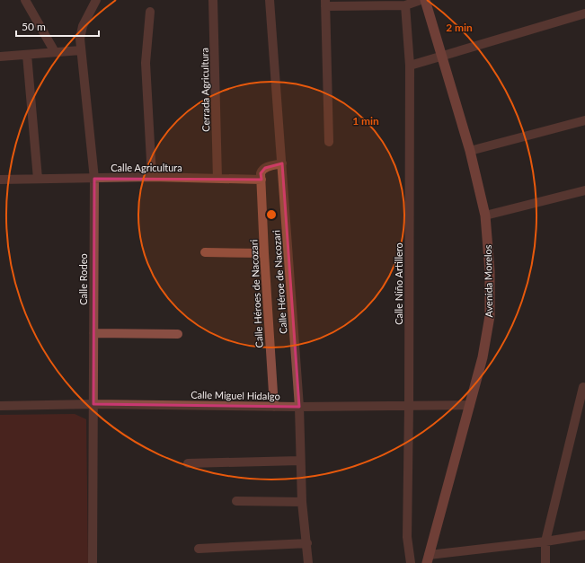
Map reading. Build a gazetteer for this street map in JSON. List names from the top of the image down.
{
  "streets": {
    "main road": ["Avenida Morelos"],
    "street": [
      "Cerrada Agricultura",
      "Calle Agricultura",
      "Calle Rodeo",
      "Calle Héroe de Nacozari",
      "Calle Niño Artillero",
      "Calle Héroes de Nacozari",
      "Calle Miguel Hidalgo"
    ]
  },
  "crossings": [
    ["Cerrada Agricultura", "Calle Agricultura"],
    ["Calle Agricultura", "Calle Rodeo"],
    ["Calle Agricultura", "Calle Héroes de Nacozari"],
    ["Calle Rodeo", "Calle Miguel Hidalgo"],
    ["Avenida Morelos", "Calle Miguel Hidalgo"],
    ["Calle Héroe de Nacozari", "Calle Miguel Hidalgo"],
    ["Calle Niño Artillero", "Calle Miguel Hidalgo"],
    ["Calle Héroes de Nacozari", "Calle Miguel Hidalgo"]
  ],
  "scale_bar": "50 m",
  "rings": ["2 min", "1 min"]
}
